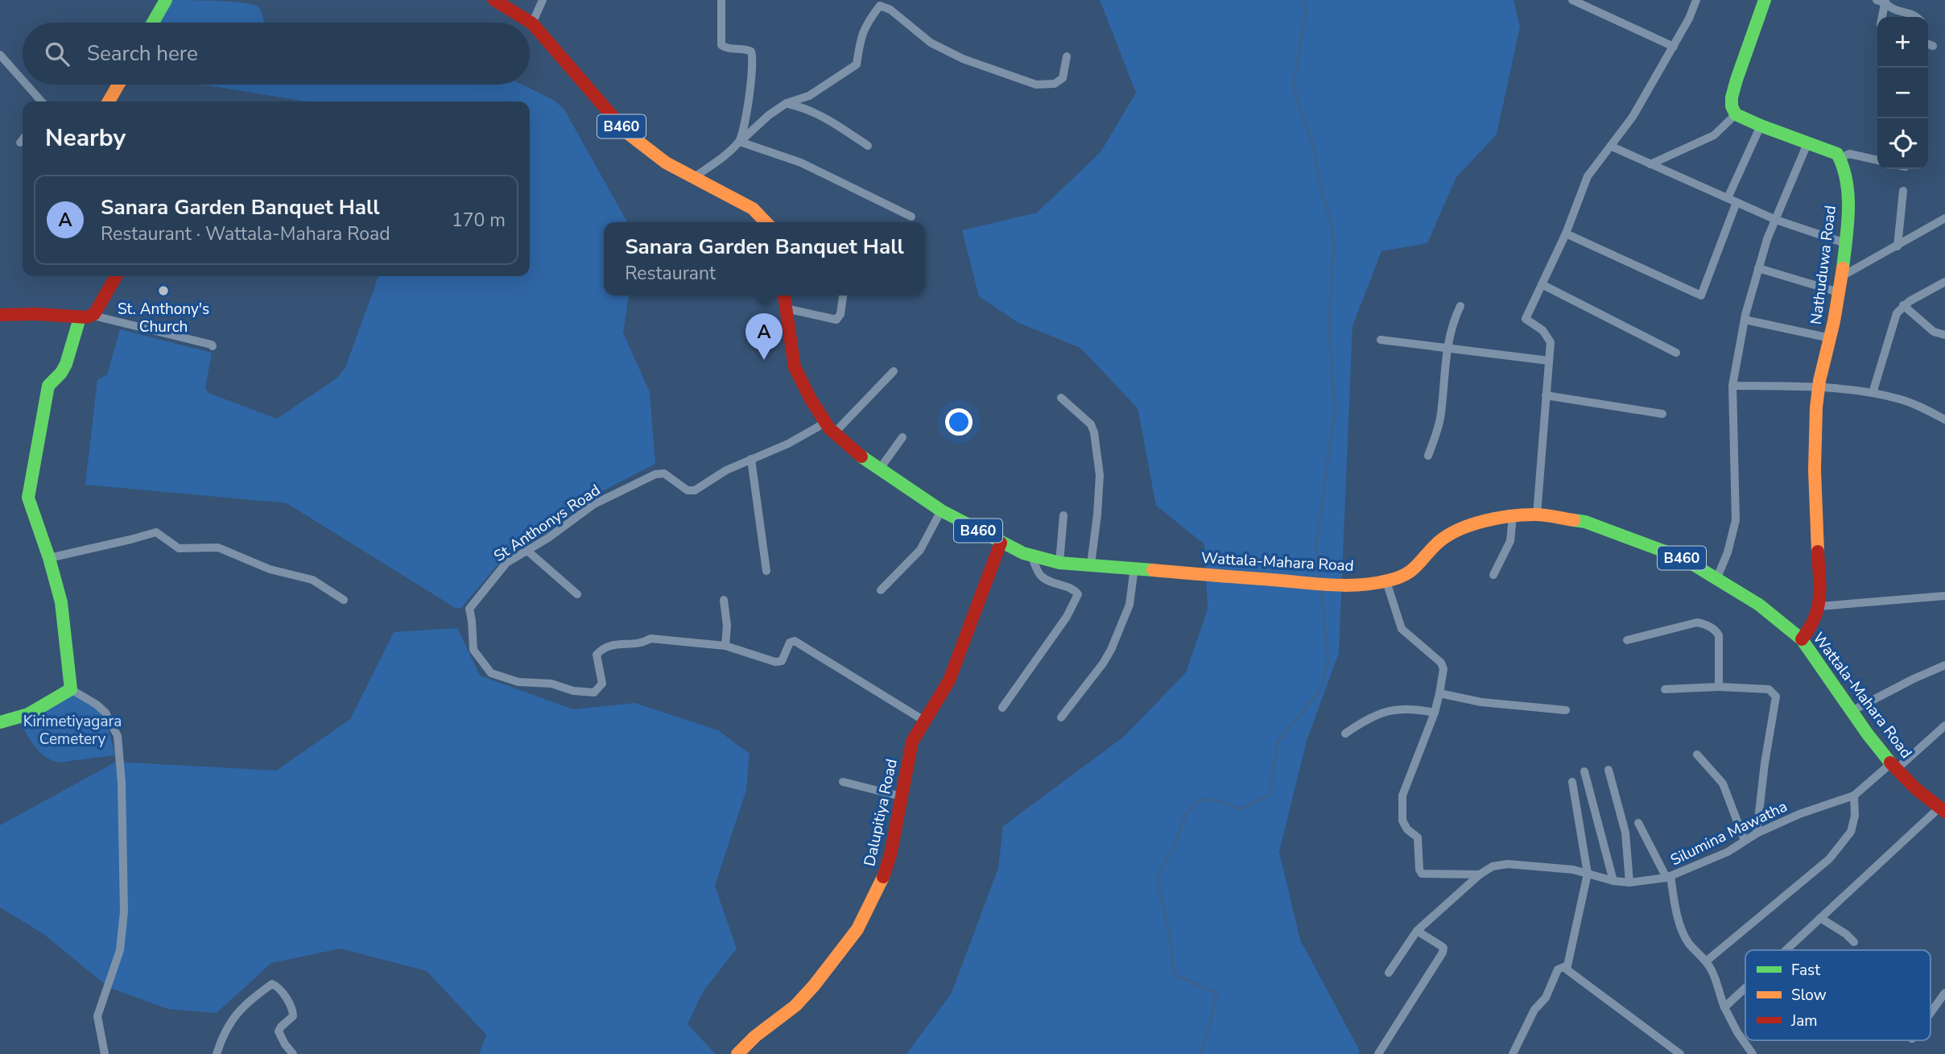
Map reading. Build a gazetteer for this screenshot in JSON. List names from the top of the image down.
{
  "streets": {
    "street": [
      "B460",
      "Nathuduwa Road",
      "St Anthonys Road",
      "Wattala-Mahara Road",
      "Dalupitiya Road",
      "Silumina Mawatha"
    ]
  },
  "crossings": [
    ["Nathuduwa Road", "Wattala-Mahara Road"],
    ["St Anthonys Road", "Wattala-Mahara Road"],
    ["Wattala-Mahara Road", "Dalupitiya Road"],
    ["Wattala-Mahara Road", "Silumina Mawatha"]
  ],
  "parks": ["Kirimetiyagara Cemetery"],
  "places": ["St. Anthony's Church"],
  "legend": ["Fast", "Slow", "Jam"],
  "page": {
    "map_buttons": ["+", "−"],
    "search": "Search here",
    "heading": "Nearby",
    "list": [
      {
        "mark": "A",
        "name": "Sanara Garden Banquet Hall",
        "note": "Restaurant · Wattala-Mahara Road",
        "value": "170 m"
      }
    ],
    "popup": ["Sanara Garden Banquet Hall", "Restaurant"],
    "pins": "A"
  }
}
